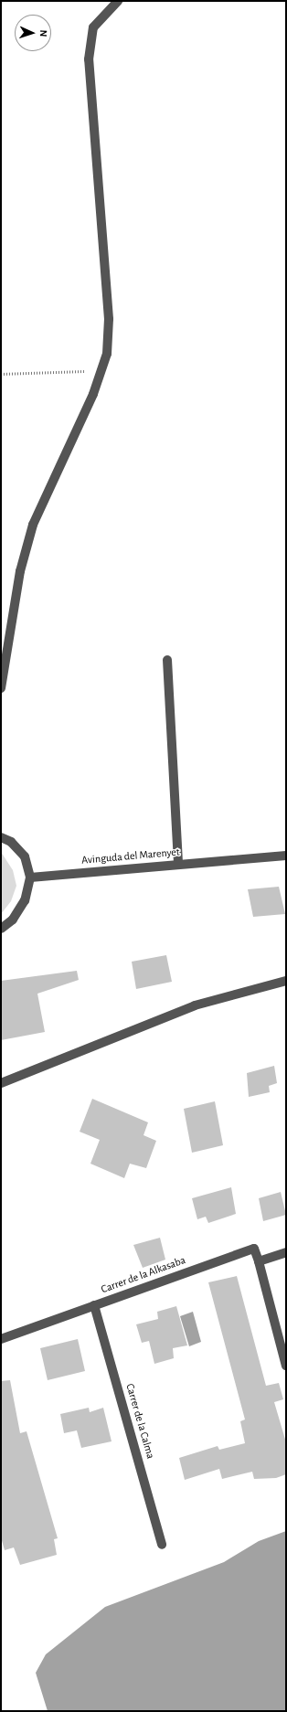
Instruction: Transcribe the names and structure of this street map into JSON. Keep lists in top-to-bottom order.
{
  "streets": {
    "street": ["Avinguda del Marenyet", "Carrer de la Alkasaba", "Carrer de la Calma"]
  },
  "crossings": [
    ["Carrer de la Alkasaba", "Carrer de la Calma"]
  ],
  "north": "right"
}
